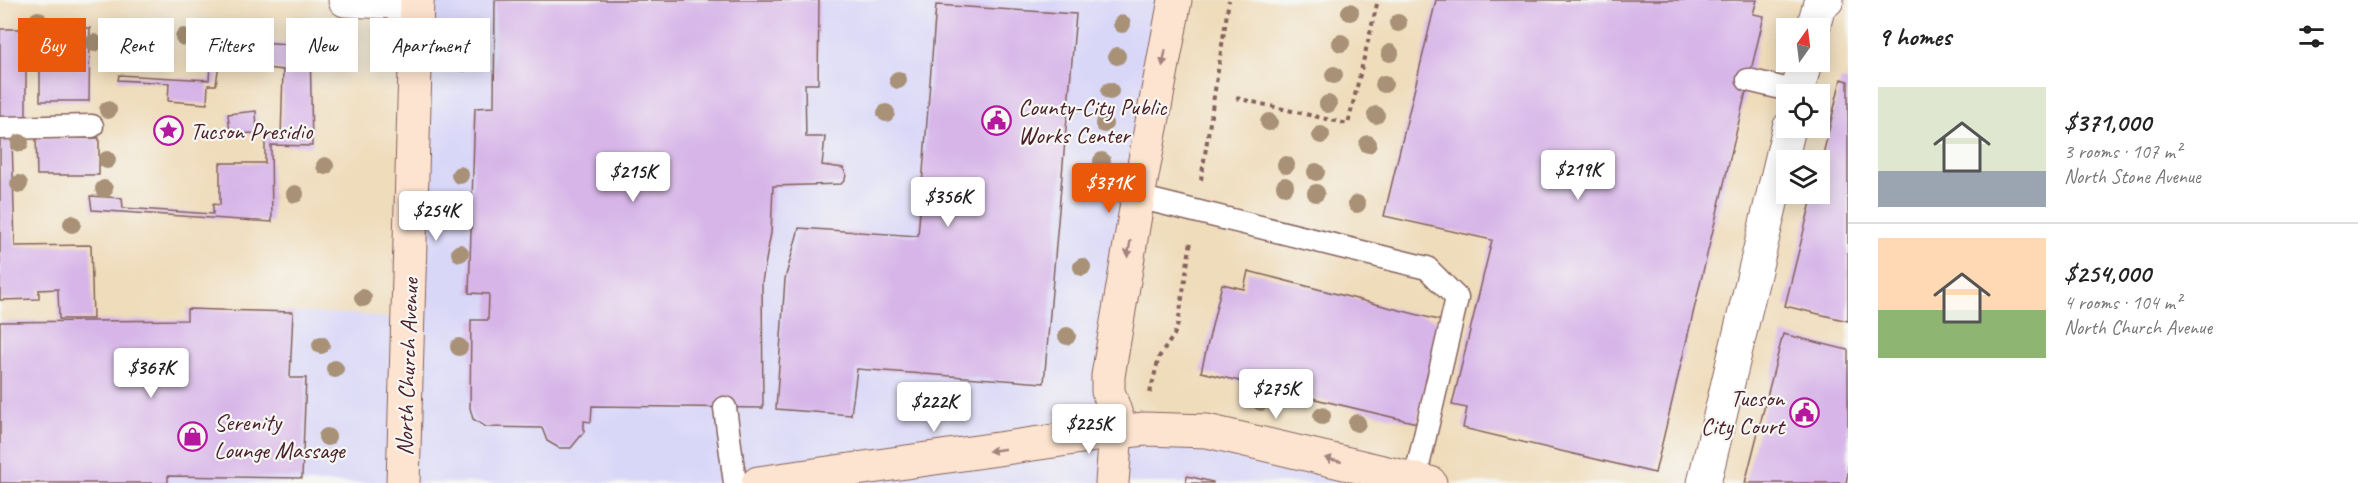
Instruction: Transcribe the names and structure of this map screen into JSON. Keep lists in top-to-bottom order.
{
  "streets": {
    "street": ["North Church Avenue"]
  },
  "places": {
    "public building": ["County-City Public Works Center", "Tucson City Court"],
    "place": ["Tucson Presidio"],
    "shop": ["Serenity Lounge Massage"]
  },
  "north": "top",
  "page": {
    "heading": "9 homes",
    "chip": [
      "Buy",
      "Rent",
      "Filters",
      "New",
      "Apartment"
    ],
    "list": [
      {
        "name": "$371,000",
        "note": "3 rooms · 107 m² · North Stone Avenue"
      },
      {
        "name": "$254,000",
        "note": "4 rooms · 104 m² · North Church Avenue"
      }
    ],
    "price": [
      "$219K",
      "$215K",
      "$371K",
      "$356K",
      "$254K",
      "$367K",
      "$275K",
      "$222K",
      "$225K"
    ]
  }
}
